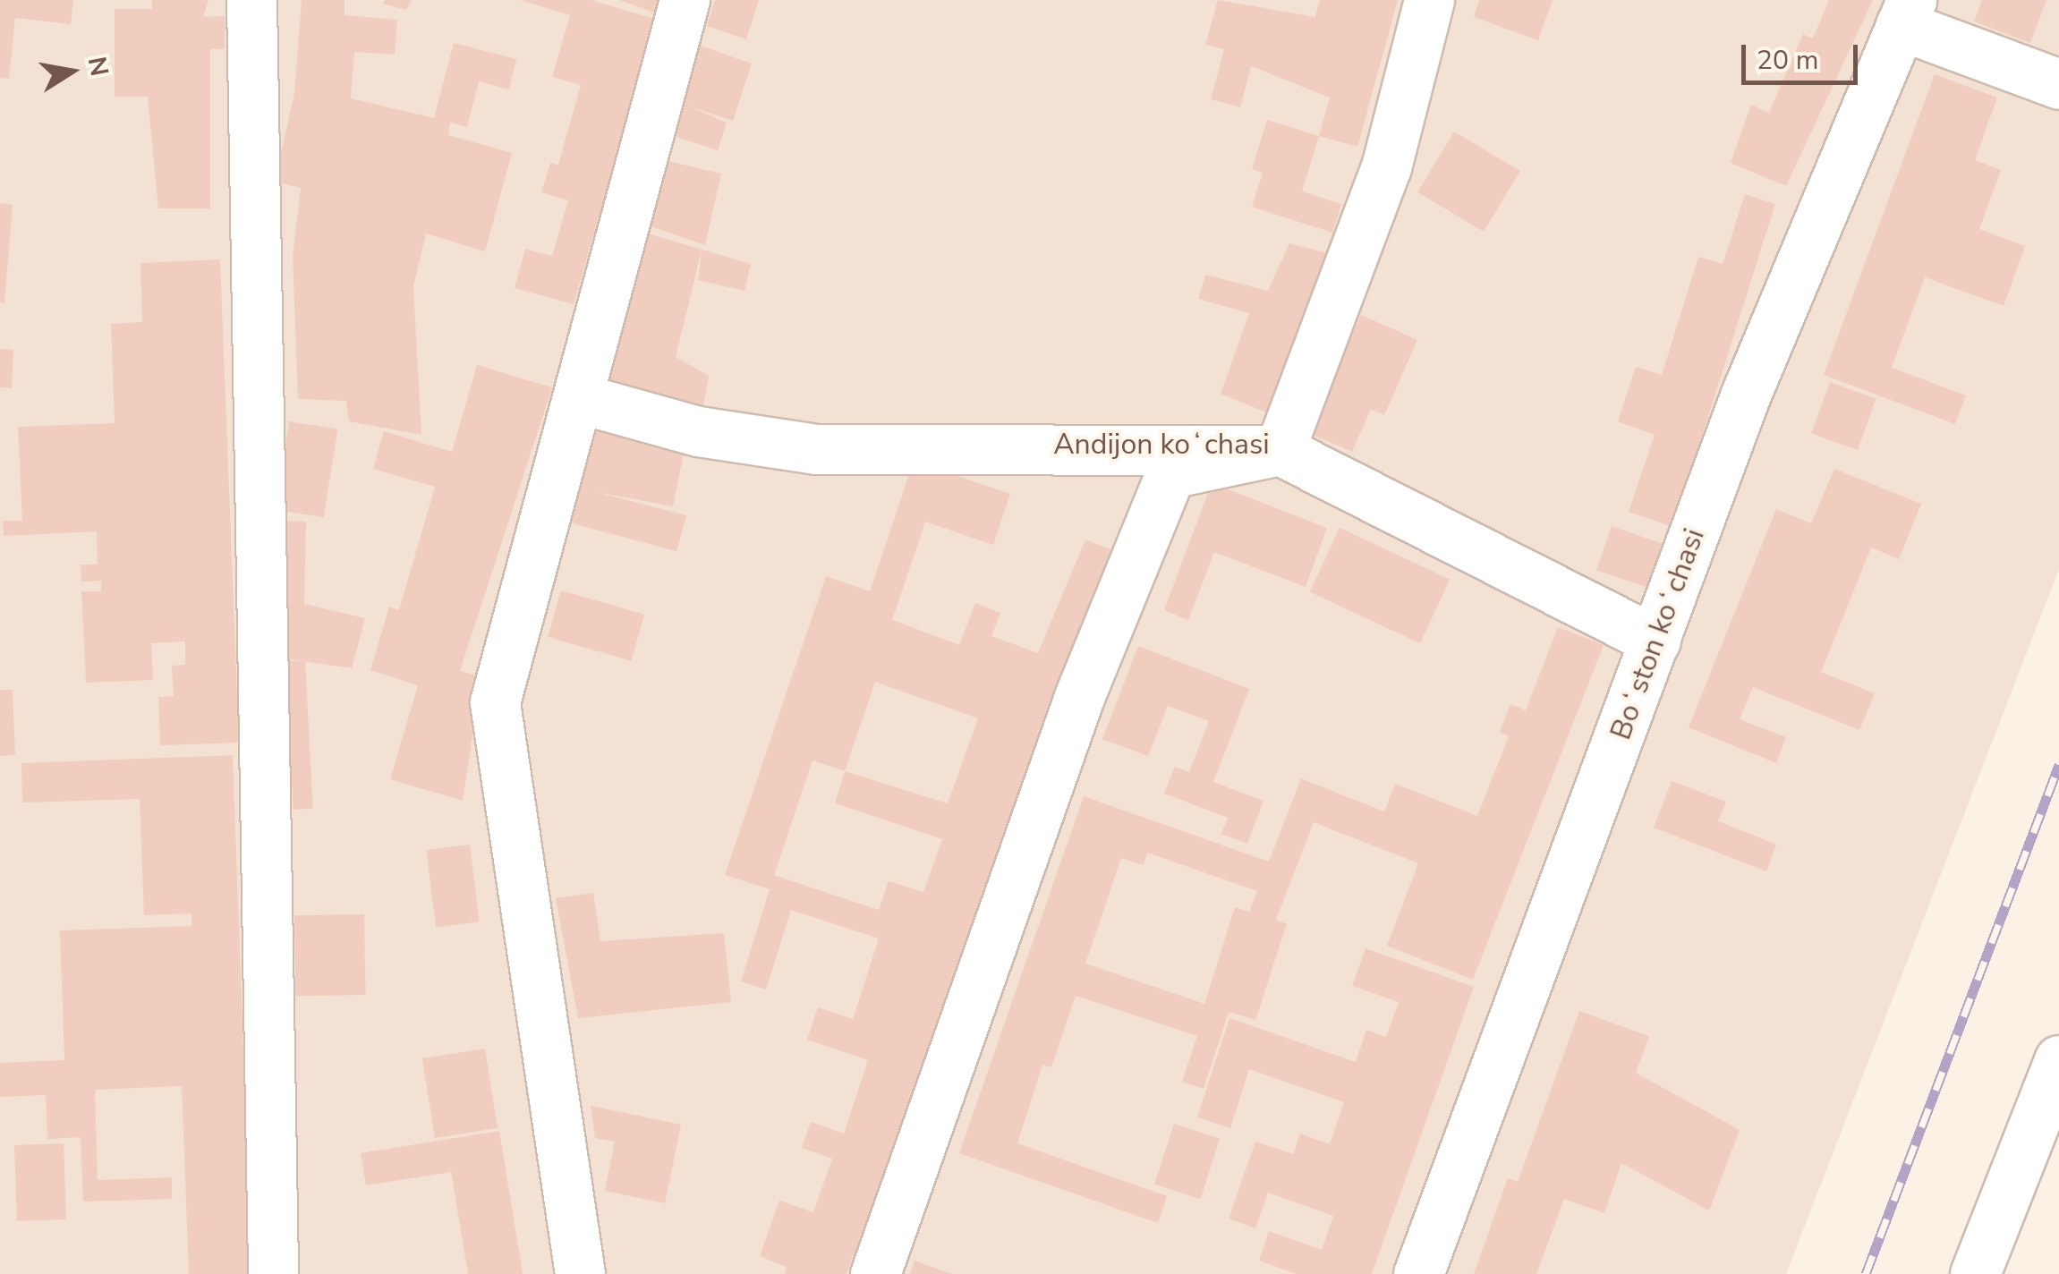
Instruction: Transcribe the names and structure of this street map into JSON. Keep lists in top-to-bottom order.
{
  "streets": {
    "street": ["Andijon koʻchasi", "Boʻston koʻchasi"]
  },
  "scale_bar": "20 m",
  "north": "right"
}
